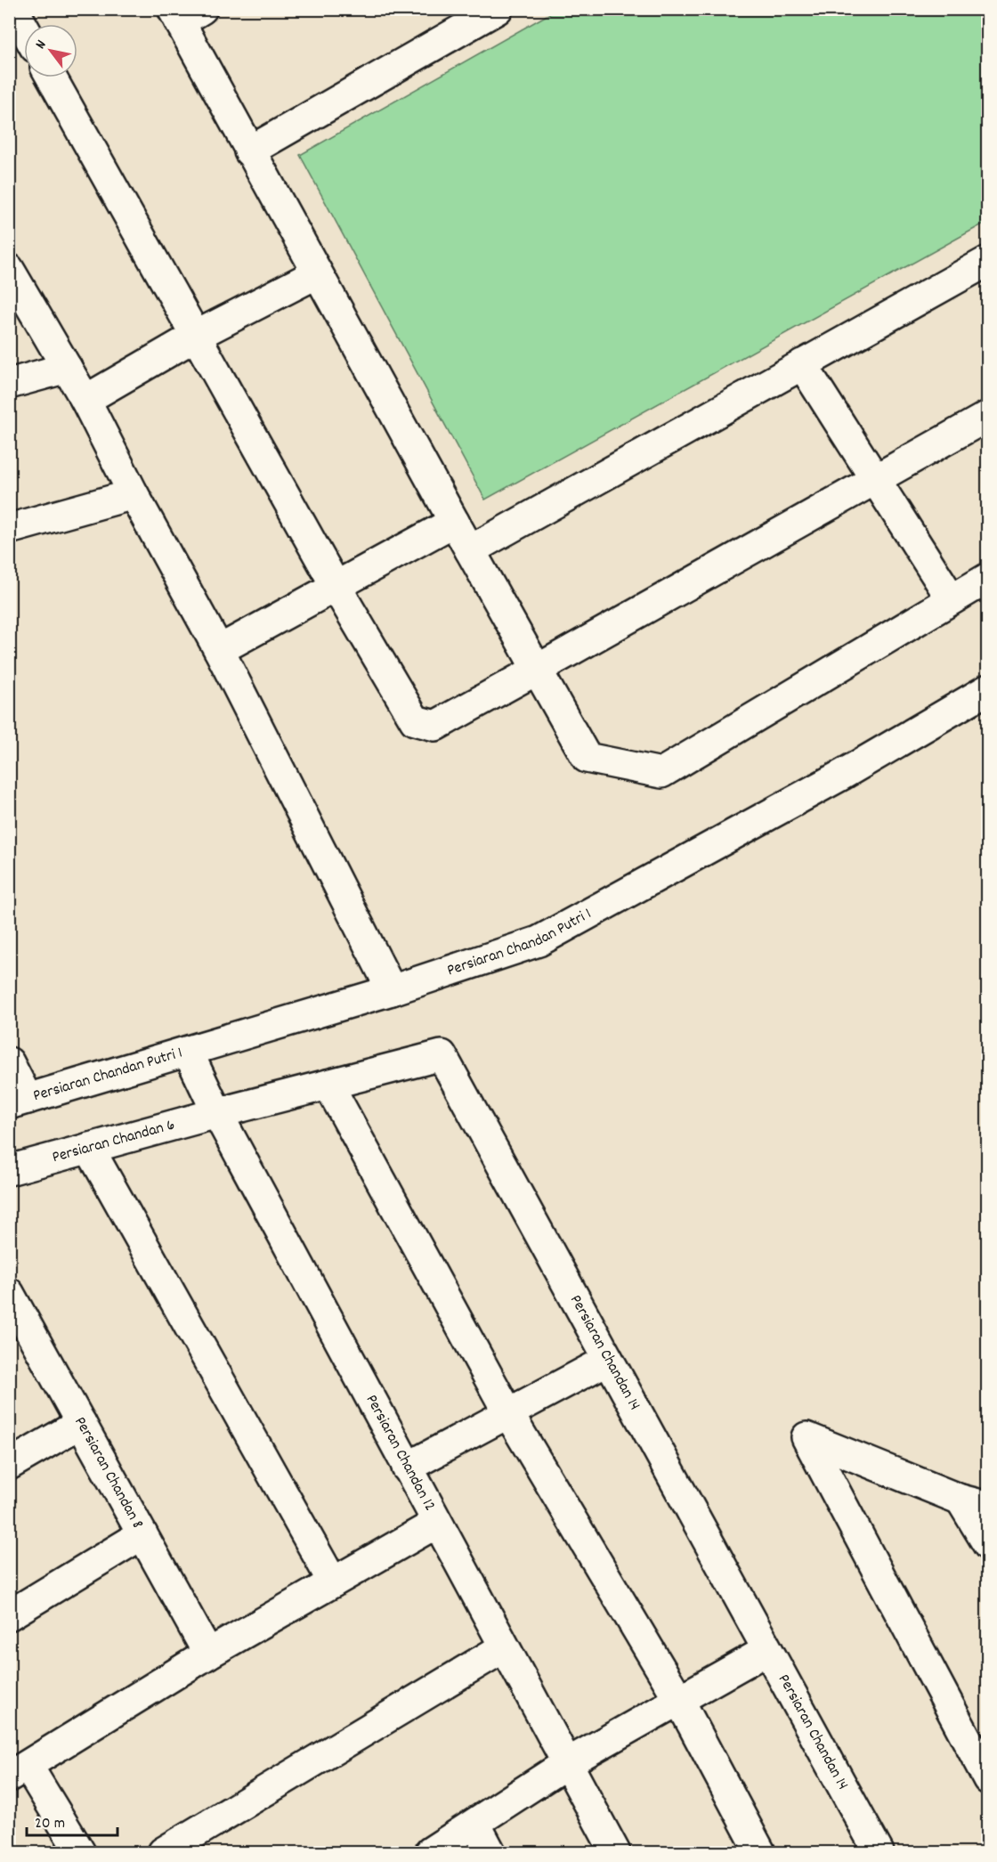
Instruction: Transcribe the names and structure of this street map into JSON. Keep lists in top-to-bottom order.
{
  "streets": {
    "street": [
      "Persiaran Chandan Putri 1",
      "Persiaran Chandan 6",
      "Persiaran Chandan 14",
      "Persiaran Chandan 12",
      "Persiaran Chandan 8"
    ]
  },
  "crossings": [
    ["Persiaran Chandan Putri 1", "Persiaran Chandan 12"],
    ["Persiaran Chandan 6", "Persiaran Chandan 14"],
    ["Persiaran Chandan 6", "Persiaran Chandan 12"],
    ["Persiaran Chandan 14", "Persiaran Chandan 12"]
  ],
  "scale_bar": "20 m",
  "north": "top left"
}
